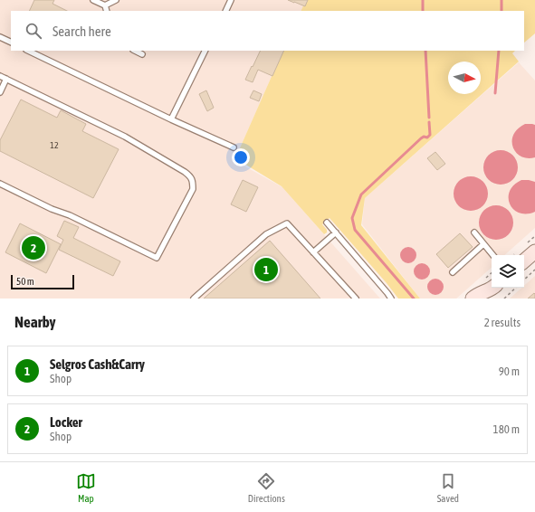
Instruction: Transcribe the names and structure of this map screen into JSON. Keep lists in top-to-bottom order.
{
  "house_numbers": ["12"],
  "scale_bar": "50 m",
  "north": "right",
  "page": {
    "search": "Search here",
    "pins": ["2", "1"],
    "scale": "50 m",
    "heading": ["Nearby", "2 results"],
    "list": [
      {
        "mark": "1",
        "name": "Selgros Cash&Carry",
        "note": "Shop",
        "value": "90 m"
      },
      {
        "mark": "2",
        "name": "Locker",
        "note": "Shop",
        "value": "180 m"
      }
    ],
    "nav": ["Map", "Directions", "Saved"]
  }
}
